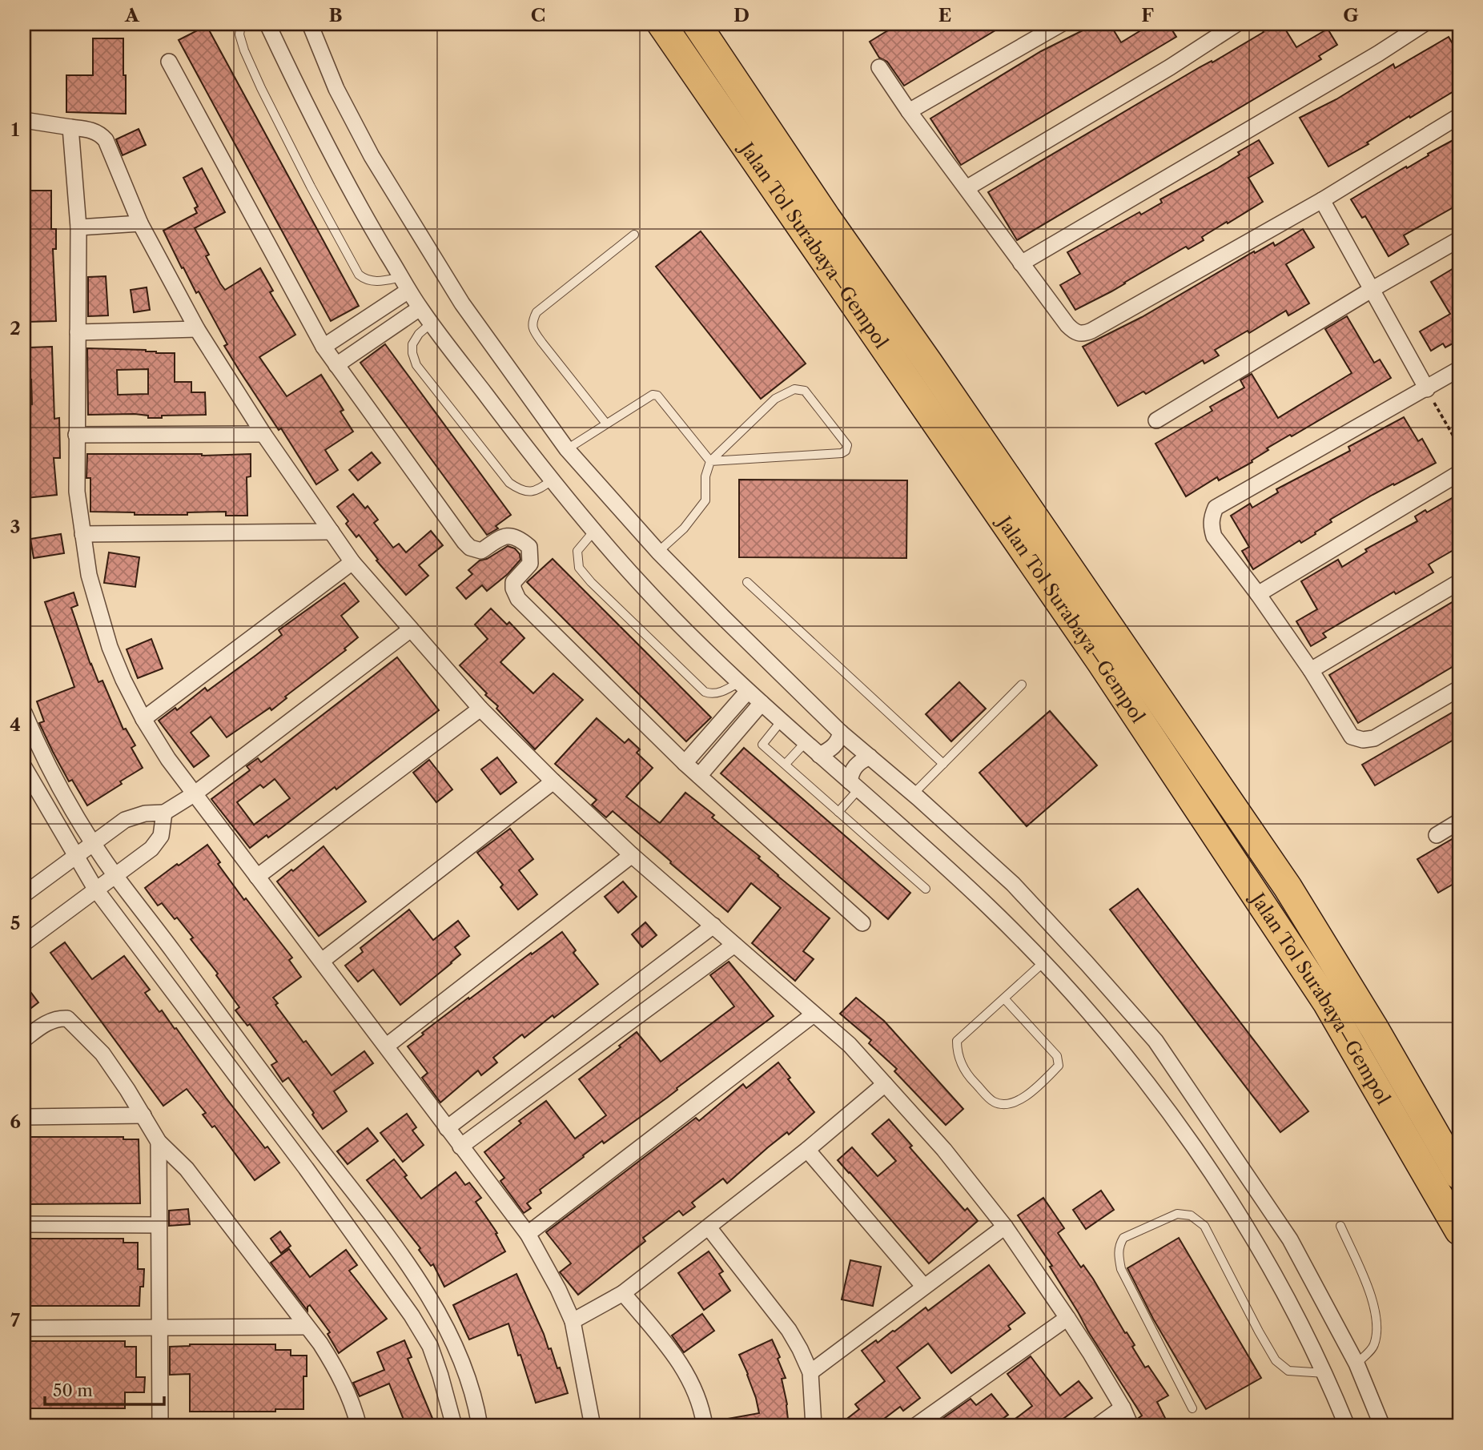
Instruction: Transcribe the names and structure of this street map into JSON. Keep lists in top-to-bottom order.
{
  "streets": {
    "highway": ["Jalan Tol Surabaya–Gempol"]
  },
  "scale_bar": "50 m",
  "grid": {
    "columns": [
      "A",
      "B",
      "C",
      "D",
      "E",
      "F",
      "G"
    ],
    "rows": [
      "1",
      "2",
      "3",
      "4",
      "5",
      "6",
      "7"
    ]
  }
}
